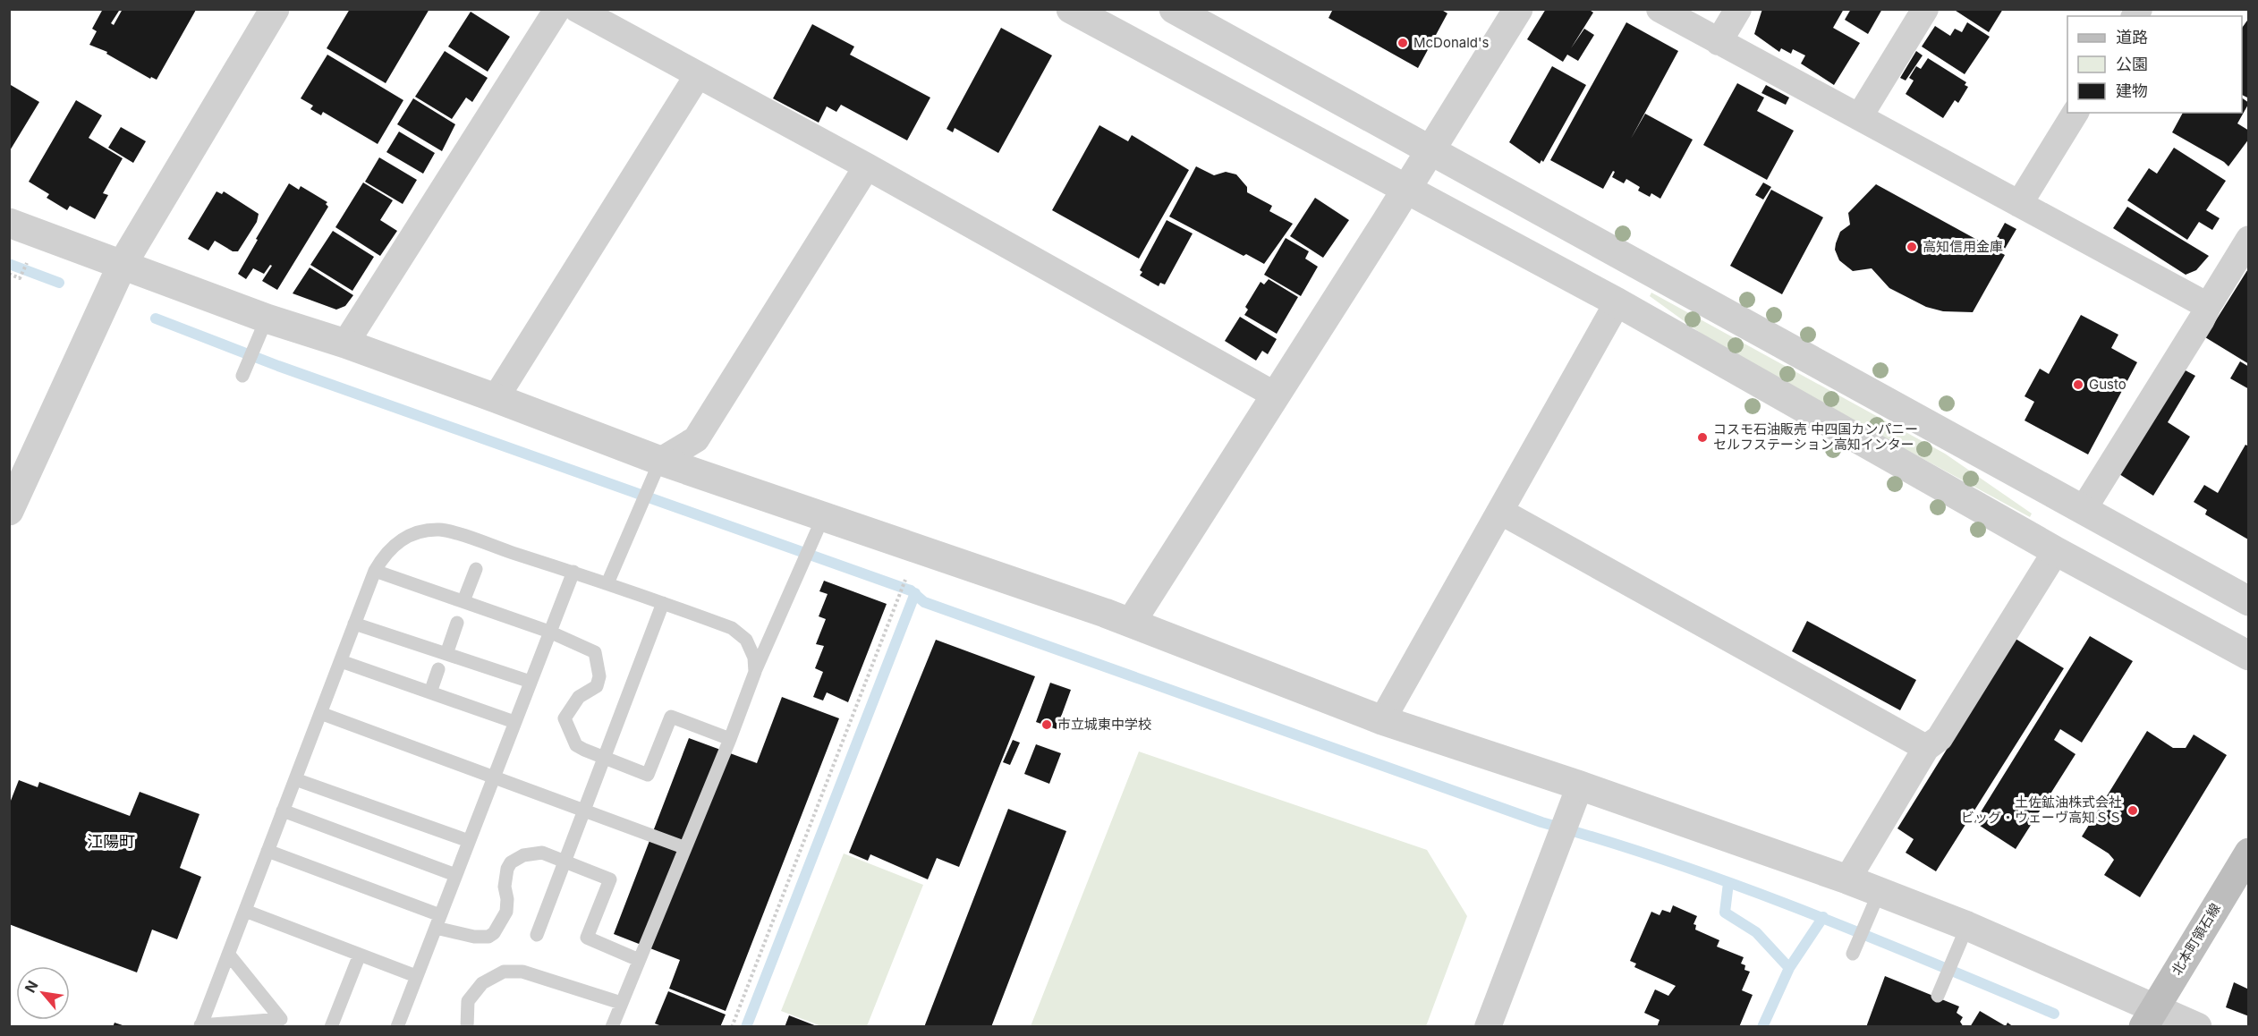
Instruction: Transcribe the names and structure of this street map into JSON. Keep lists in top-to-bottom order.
{
  "streets": {
    "main road": ["北本町領石線"]
  },
  "districts": ["江陽町"],
  "places": [
    "McDonald's",
    "高知信用金庫",
    "Gusto",
    "コスモ石油販売 中四国カンパニー セルフステーション高知インター",
    "市立城東中学校",
    "土佐鉱油株式会社 ビッグ・ウェーヴ高知ＳＳ"
  ],
  "legend": ["道路", "公園", "建物"],
  "north": "top left"
}
